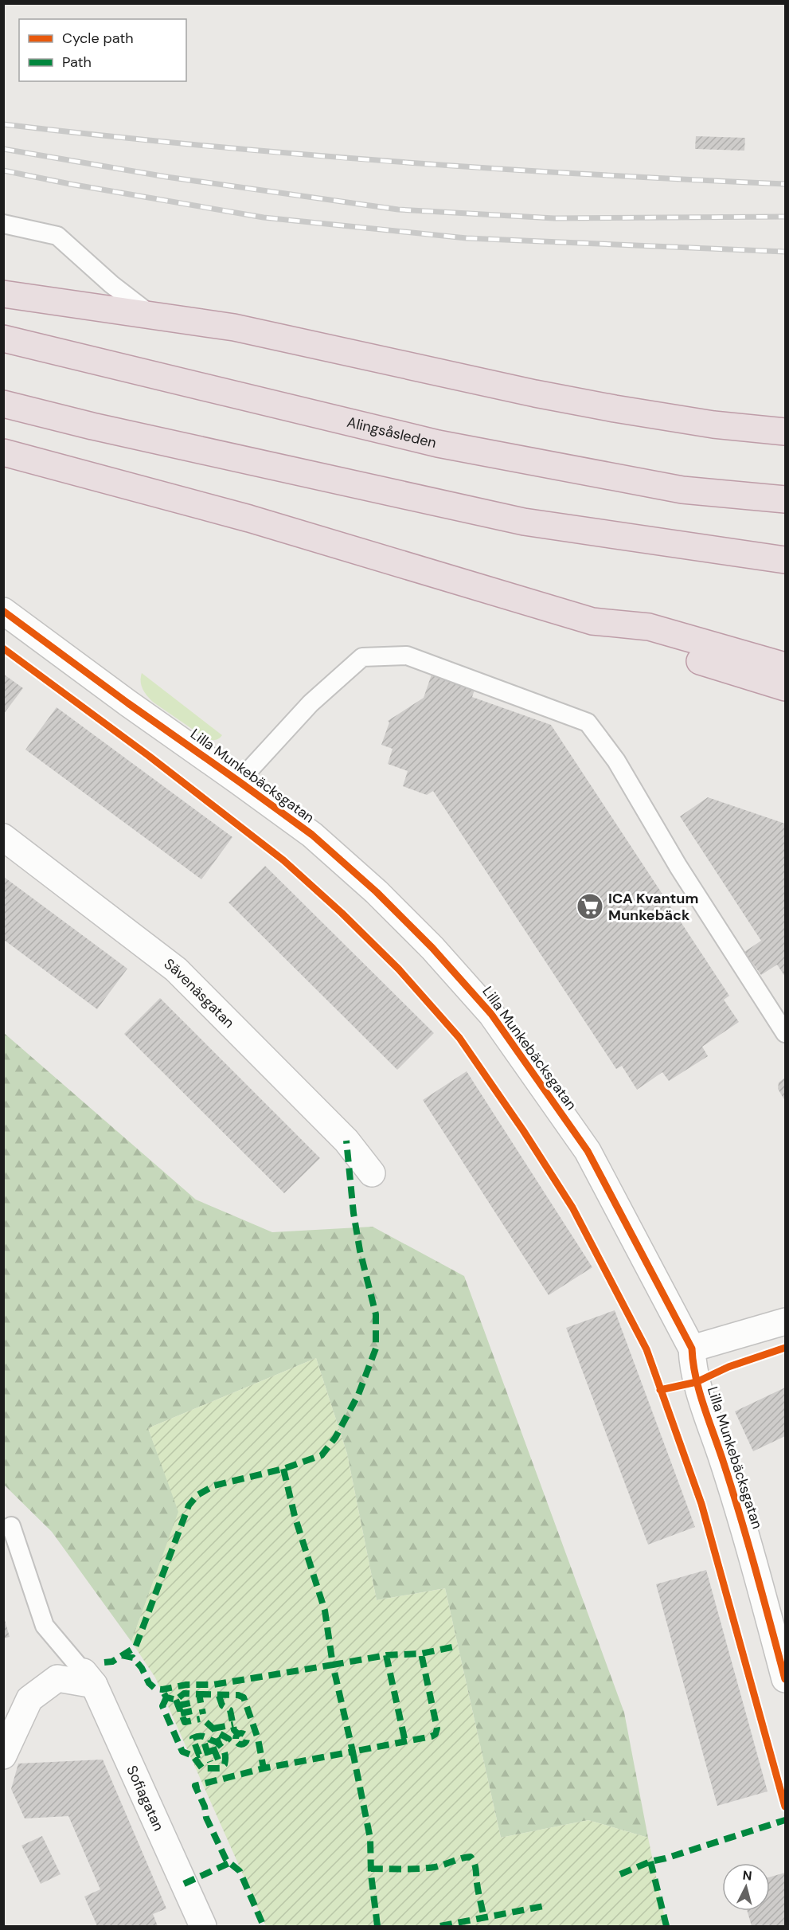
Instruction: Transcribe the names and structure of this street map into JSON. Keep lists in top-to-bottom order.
{
  "streets": {
    "highway": ["Alingsåsleden"],
    "street": ["Lilla Munkebäcksgatan", "Sävenäsgatan", "Sofiagatan"]
  },
  "places": {
    "supermarket": ["ICA Kvantum Munkebäck"]
  },
  "legend": ["Cycle path", "Path"],
  "north": "top"
}
